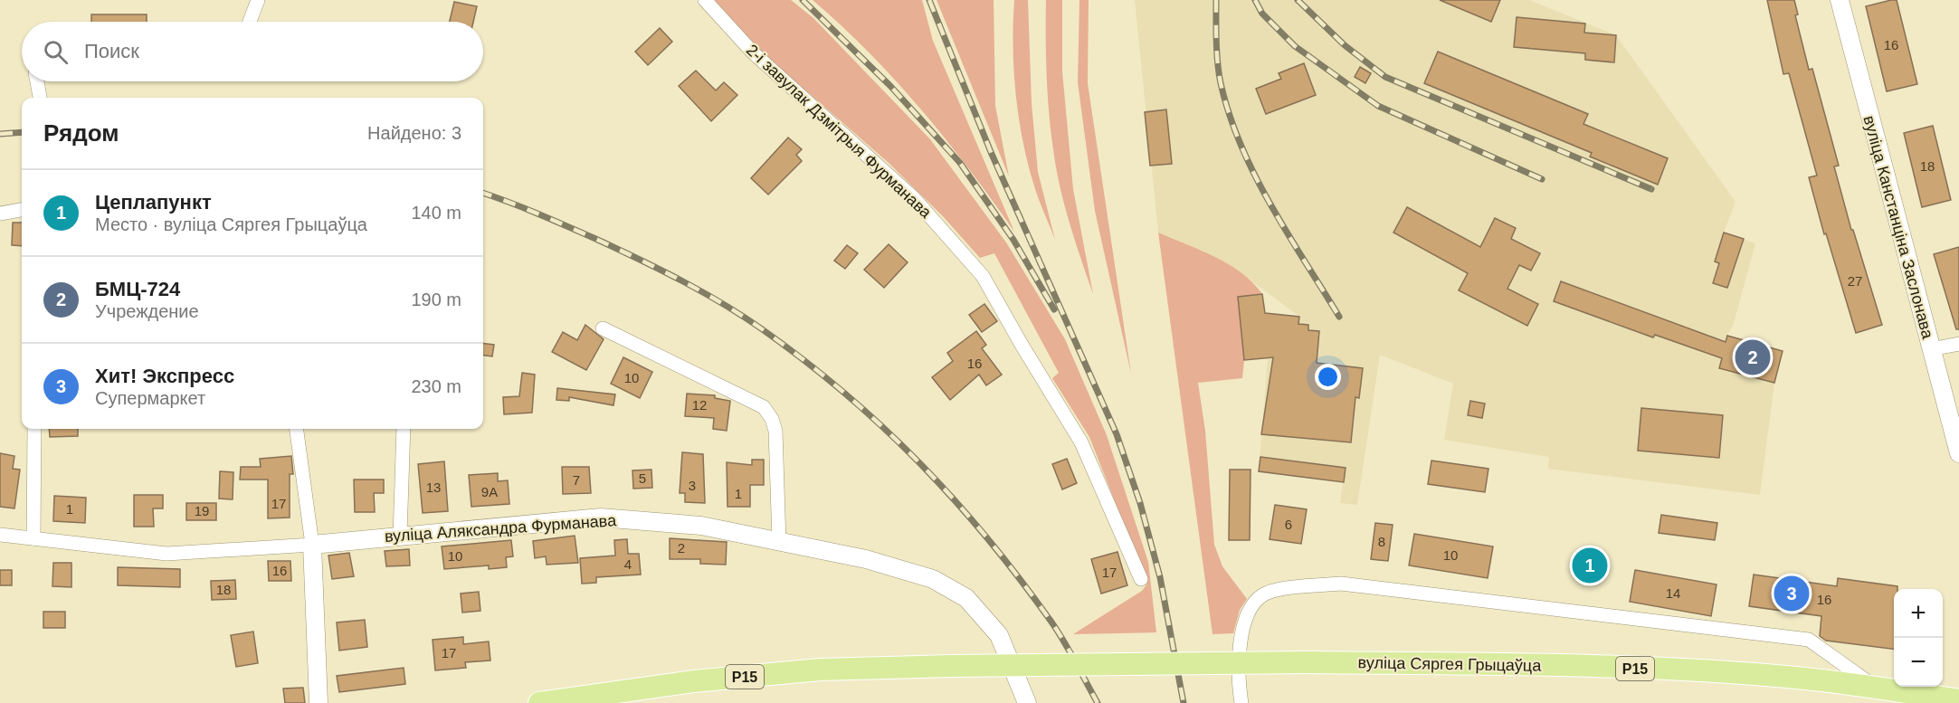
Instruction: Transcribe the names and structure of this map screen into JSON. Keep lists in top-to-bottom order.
{
  "streets": {
    "main road": ["вуліца Сяргея Грыцаўца", "Р15"],
    "street": ["2-і завулак Дзмітрыя Фурманава", "вуліца Канстанціна Заслонава", "вуліца Аляксандра Фурманава"]
  },
  "house_numbers": [
    "16",
    "18",
    "27",
    "16",
    "10",
    "12",
    "5",
    "7",
    "3",
    "13",
    "9А",
    "1",
    "17",
    "1",
    "19",
    "6",
    "8",
    "2",
    "10",
    "10",
    "4",
    "16",
    "17",
    "18",
    "14",
    "16",
    "17"
  ],
  "page": {
    "search": "Поиск",
    "heading": ["Рядом", "Найдено: 3"],
    "list": [
      {
        "mark": "1",
        "name": "Цеплапункт",
        "note": "Место · вуліца Сяргея Грыцаўца",
        "value": "140 m"
      },
      {
        "mark": "2",
        "name": "БМЦ-724",
        "note": "Учреждение",
        "value": "190 m"
      },
      {
        "mark": "3",
        "name": "Хит! Экспресс",
        "note": "Супермаркет",
        "value": "230 m"
      }
    ],
    "pins": ["2", "1", "3"],
    "map_buttons": ["+", "−"]
  }
}
